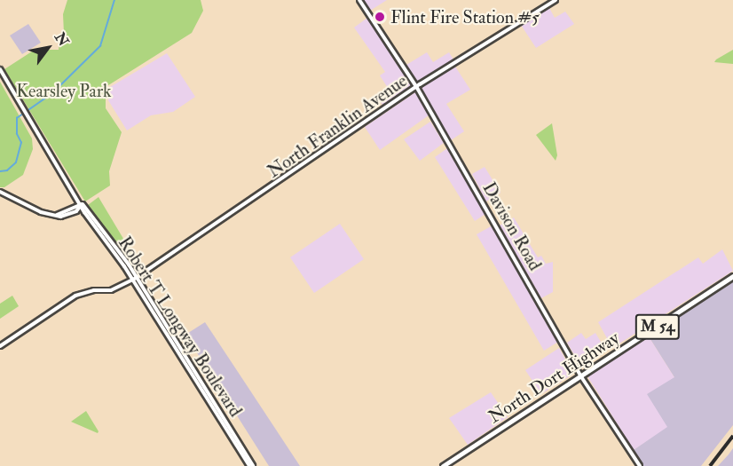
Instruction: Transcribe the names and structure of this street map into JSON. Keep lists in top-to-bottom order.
{
  "streets": {
    "main road": ["M 54", "North Dort Highway"],
    "street": ["North Franklin Avenue", "Davison Road", "Robert T Longway Boulevard"]
  },
  "crossings": [
    ["North Franklin Avenue", "Davison Road"],
    ["North Franklin Avenue", "Robert T Longway Boulevard"],
    ["Davison Road", "North Dort Highway"]
  ],
  "parks": ["Kearsley Park"],
  "places": ["Flint Fire Station #5"],
  "north": "top right"
}
